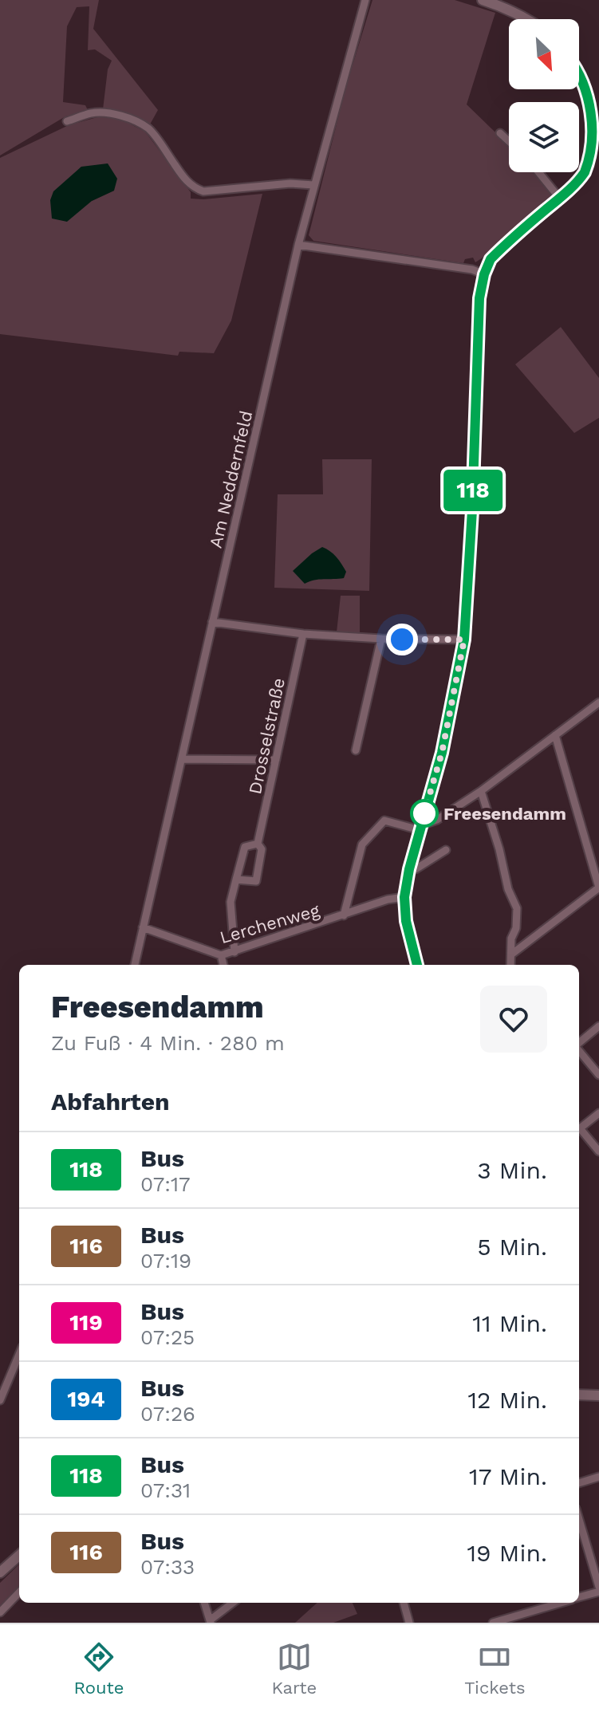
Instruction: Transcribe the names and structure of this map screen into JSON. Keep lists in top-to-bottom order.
{
  "streets": {
    "street": ["Am Neddernfeld", "Drosselstraße", "Lerchenweg"]
  },
  "crossings": [
    ["Am Neddernfeld", "Lerchenweg"],
    ["Drosselstraße", "Lerchenweg"]
  ],
  "places": ["Freesendamm"],
  "lines": ["bus line 118"],
  "north": "bottom right",
  "page": {
    "on_map": "118",
    "heading": [
      ["Freesendamm", "Zu Fuß · 4 Min. · 280 m"],
      "Abfahrten"
    ],
    "list": [
      {
        "mark": "118",
        "name": "Bus",
        "note": "07:17",
        "value": "3 Min."
      },
      {
        "mark": "116",
        "name": "Bus",
        "note": "07:19",
        "value": "5 Min."
      },
      {
        "mark": "119",
        "name": "Bus",
        "note": "07:25",
        "value": "11 Min."
      },
      {
        "mark": "194",
        "name": "Bus",
        "note": "07:26",
        "value": "12 Min."
      },
      {
        "mark": "118",
        "name": "Bus",
        "note": "07:31",
        "value": "17 Min."
      },
      {
        "mark": "116",
        "name": "Bus",
        "note": "07:33",
        "value": "19 Min."
      }
    ],
    "tabs": ["Route", "Karte", "Tickets"]
  }
}
